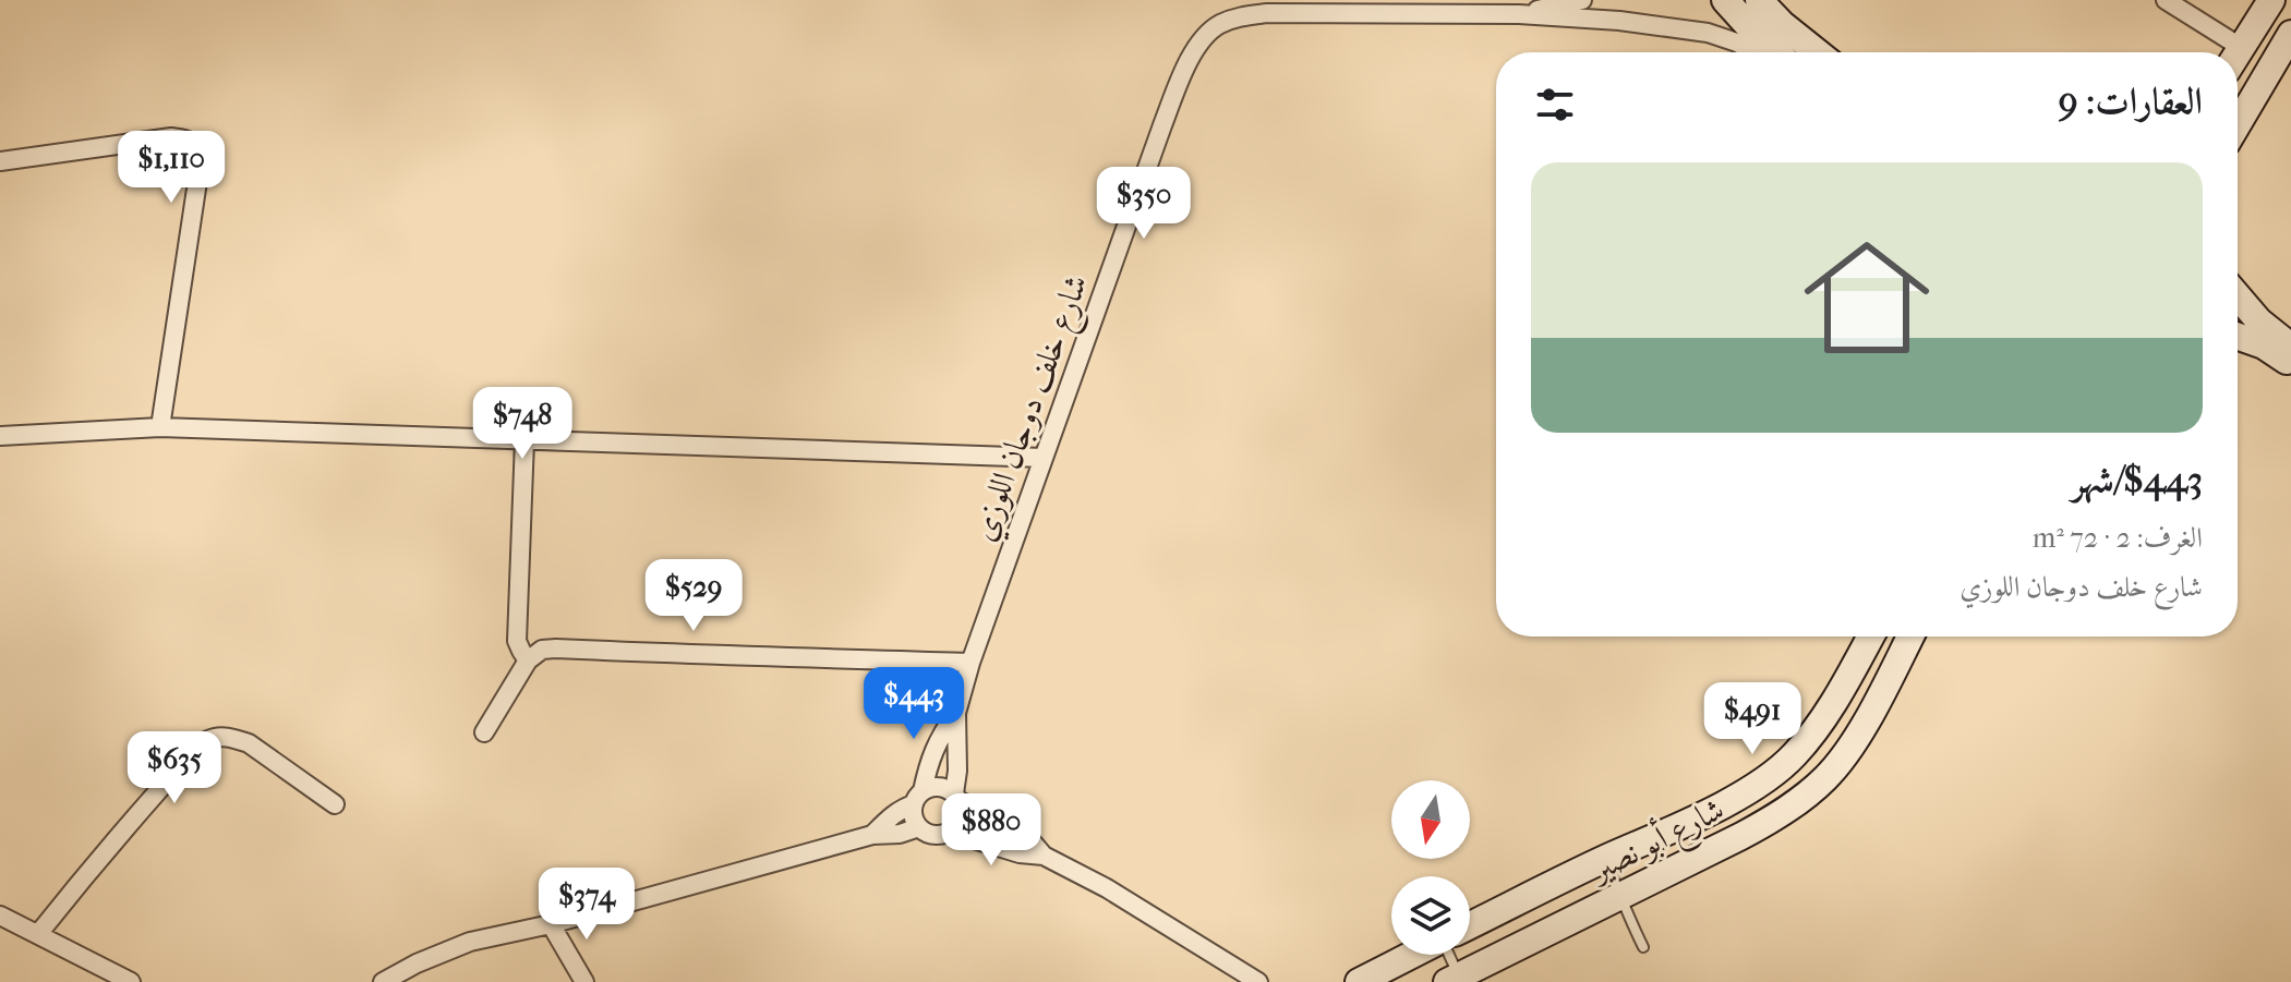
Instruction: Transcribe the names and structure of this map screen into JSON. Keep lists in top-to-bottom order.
{
  "streets": {
    "main road": ["شارع أبو نصير"],
    "street": ["شارع خلف دوجان اللوزي"]
  },
  "north": "bottom",
  "page": {
    "heading": "العقارات: 9",
    "price": [
      "$1,110",
      "$350",
      "$748",
      "$529",
      "$443",
      "$491",
      "$635",
      "$880",
      "$374"
    ],
    "list": [
      {
        "name": "$443/شهر",
        "note": "الغرف: 2 · 72 m² · شارع خلف دوجان اللوزي"
      }
    ]
  }
}
